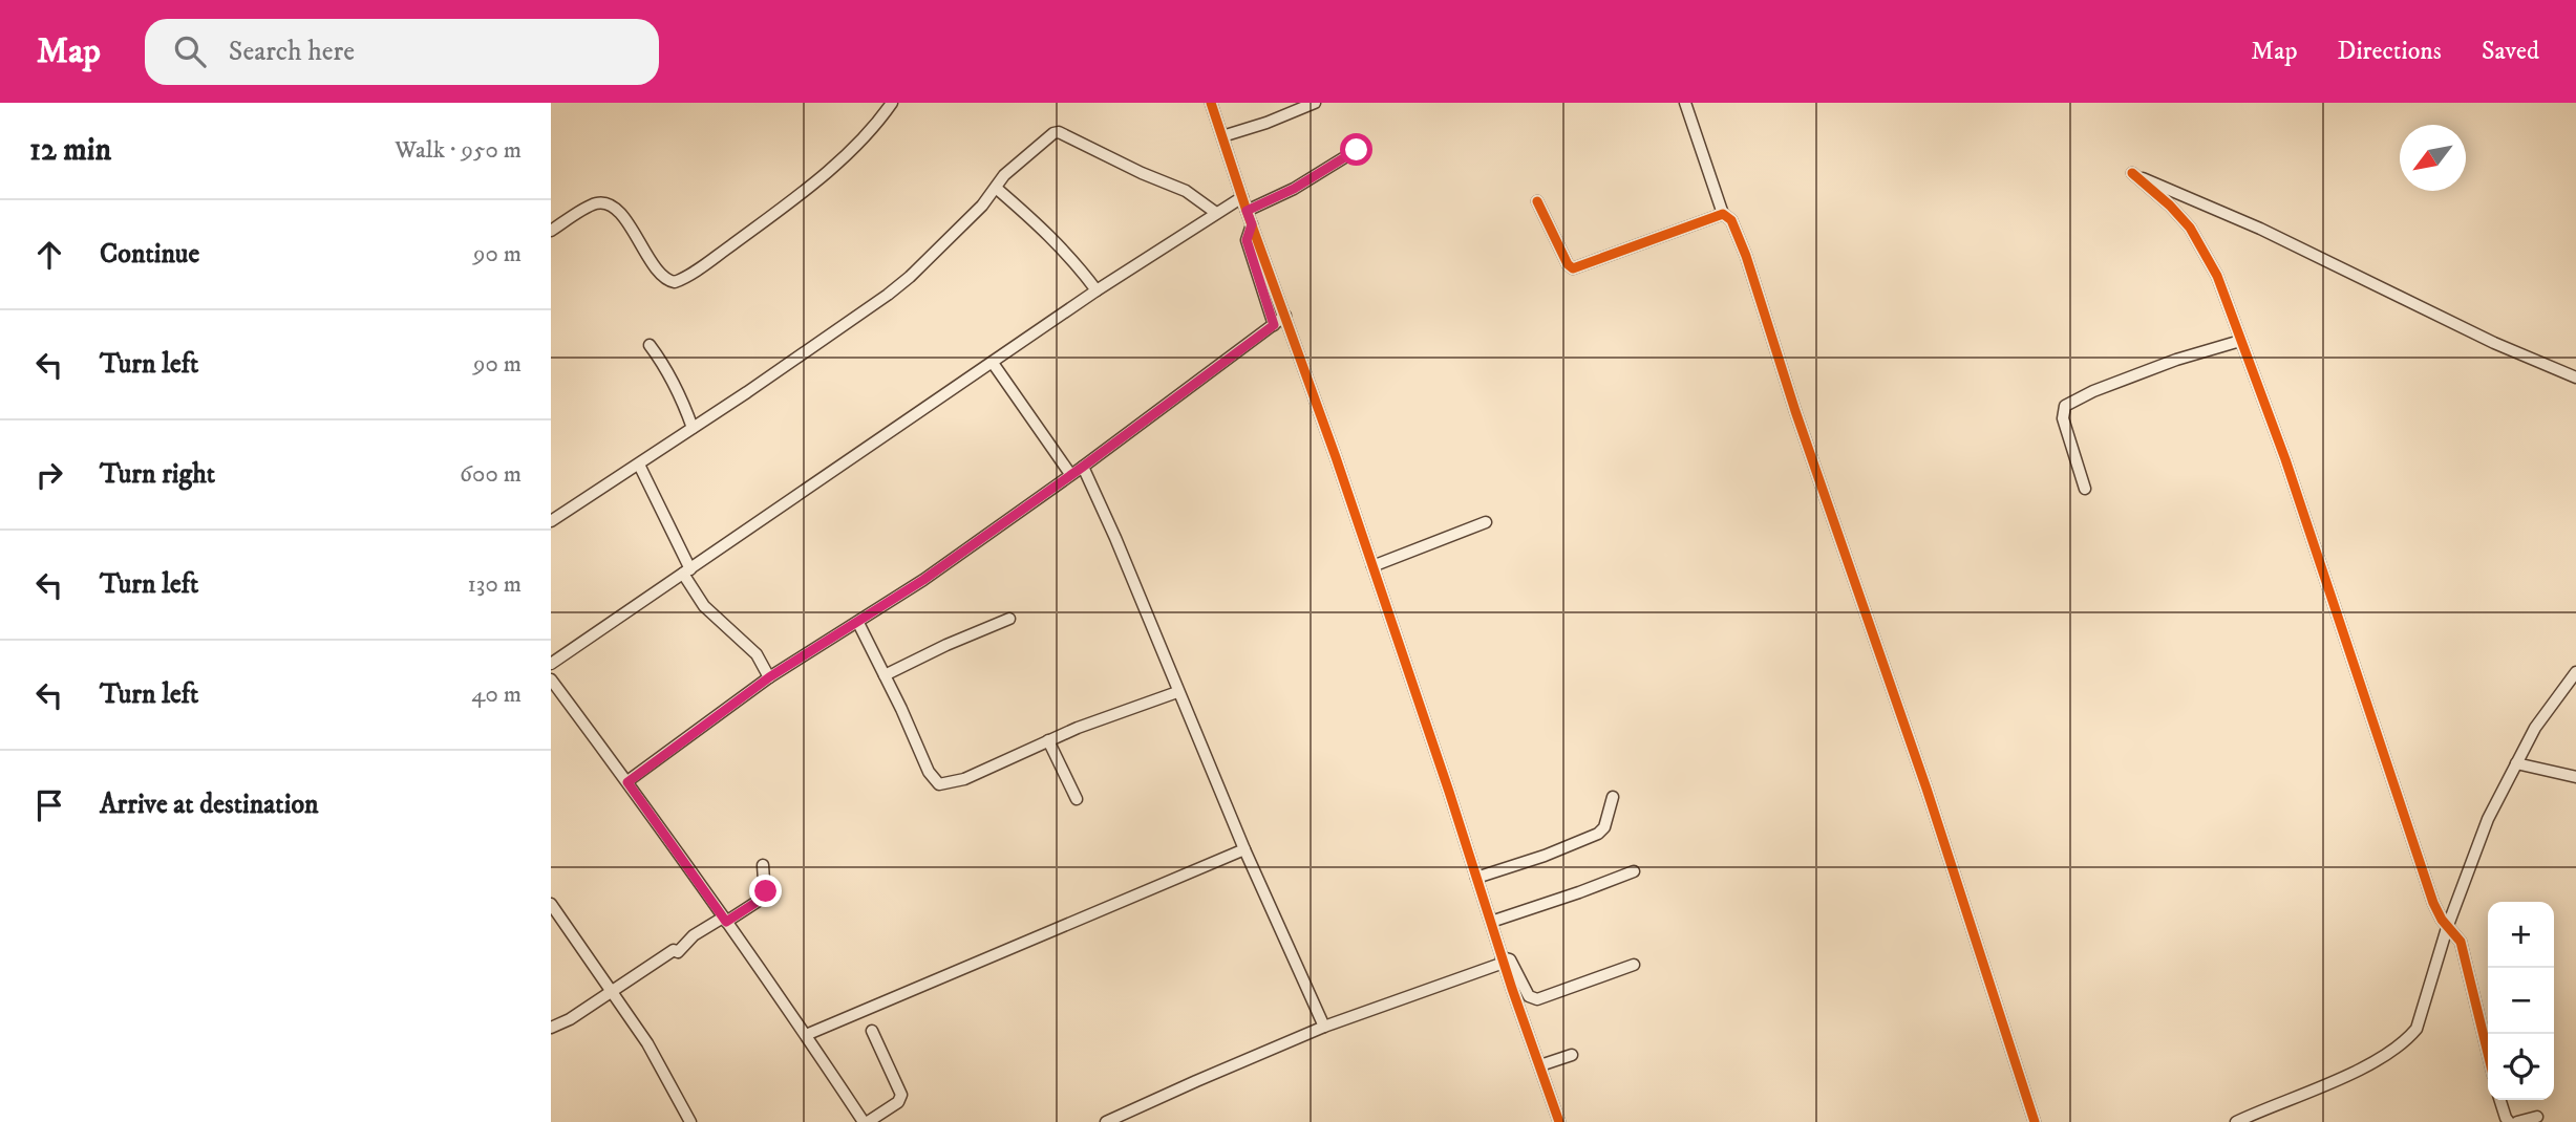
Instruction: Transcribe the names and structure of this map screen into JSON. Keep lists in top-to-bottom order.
{
  "north": "bottom left",
  "page": {
    "header": "Map",
    "search": "Search here",
    "nav": ["Map", "Directions", "Saved"],
    "heading": ["12 min", "Walk · 950 m"],
    "list": [
      ["Continue", "90 m"],
      ["Turn left", "90 m"],
      ["Turn right", "600 m"],
      ["Turn left", "130 m"],
      ["Turn left", "40 m"],
      "Arrive at destination"
    ],
    "map_buttons": ["+", "−"]
  }
}
